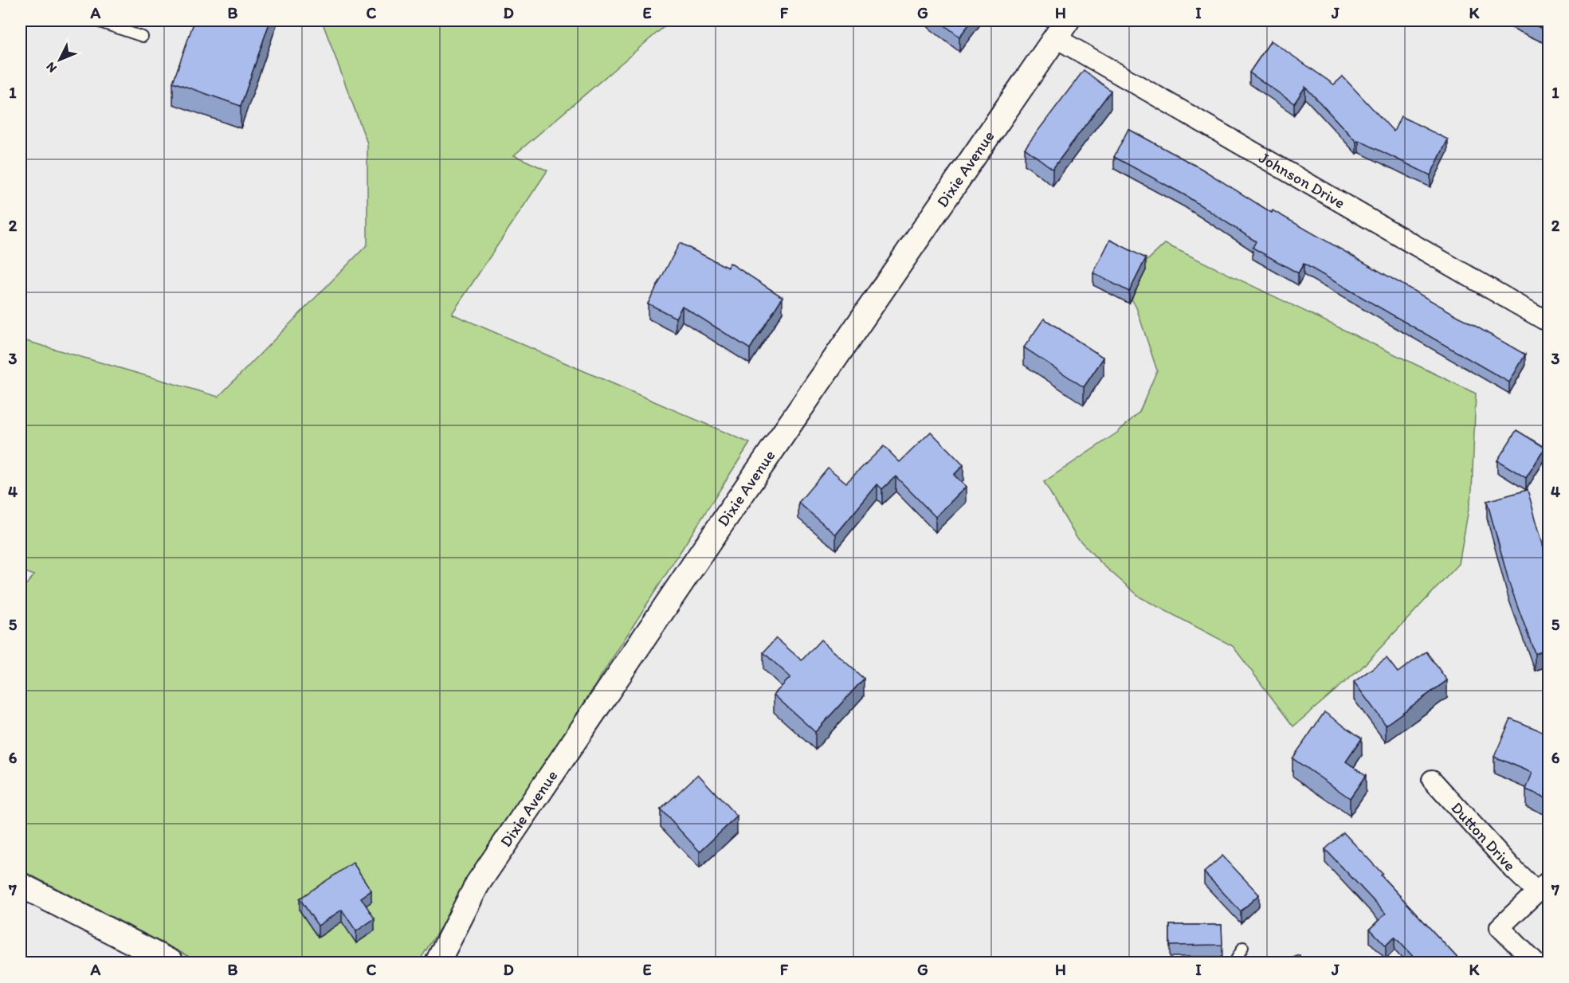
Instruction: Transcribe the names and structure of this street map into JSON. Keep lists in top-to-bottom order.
{
  "streets": {
    "street": ["Dixie Avenue", "Johnson Drive", "Dutton Drive"]
  },
  "crossings": [
    ["Dixie Avenue", "Johnson Drive"]
  ],
  "north": "bottom left",
  "grid": {
    "columns": [
      "A",
      "B",
      "C",
      "D",
      "E",
      "F",
      "G",
      "H",
      "I",
      "J",
      "K"
    ],
    "rows": [
      "1",
      "2",
      "3",
      "4",
      "5",
      "6",
      "7"
    ]
  }
}
